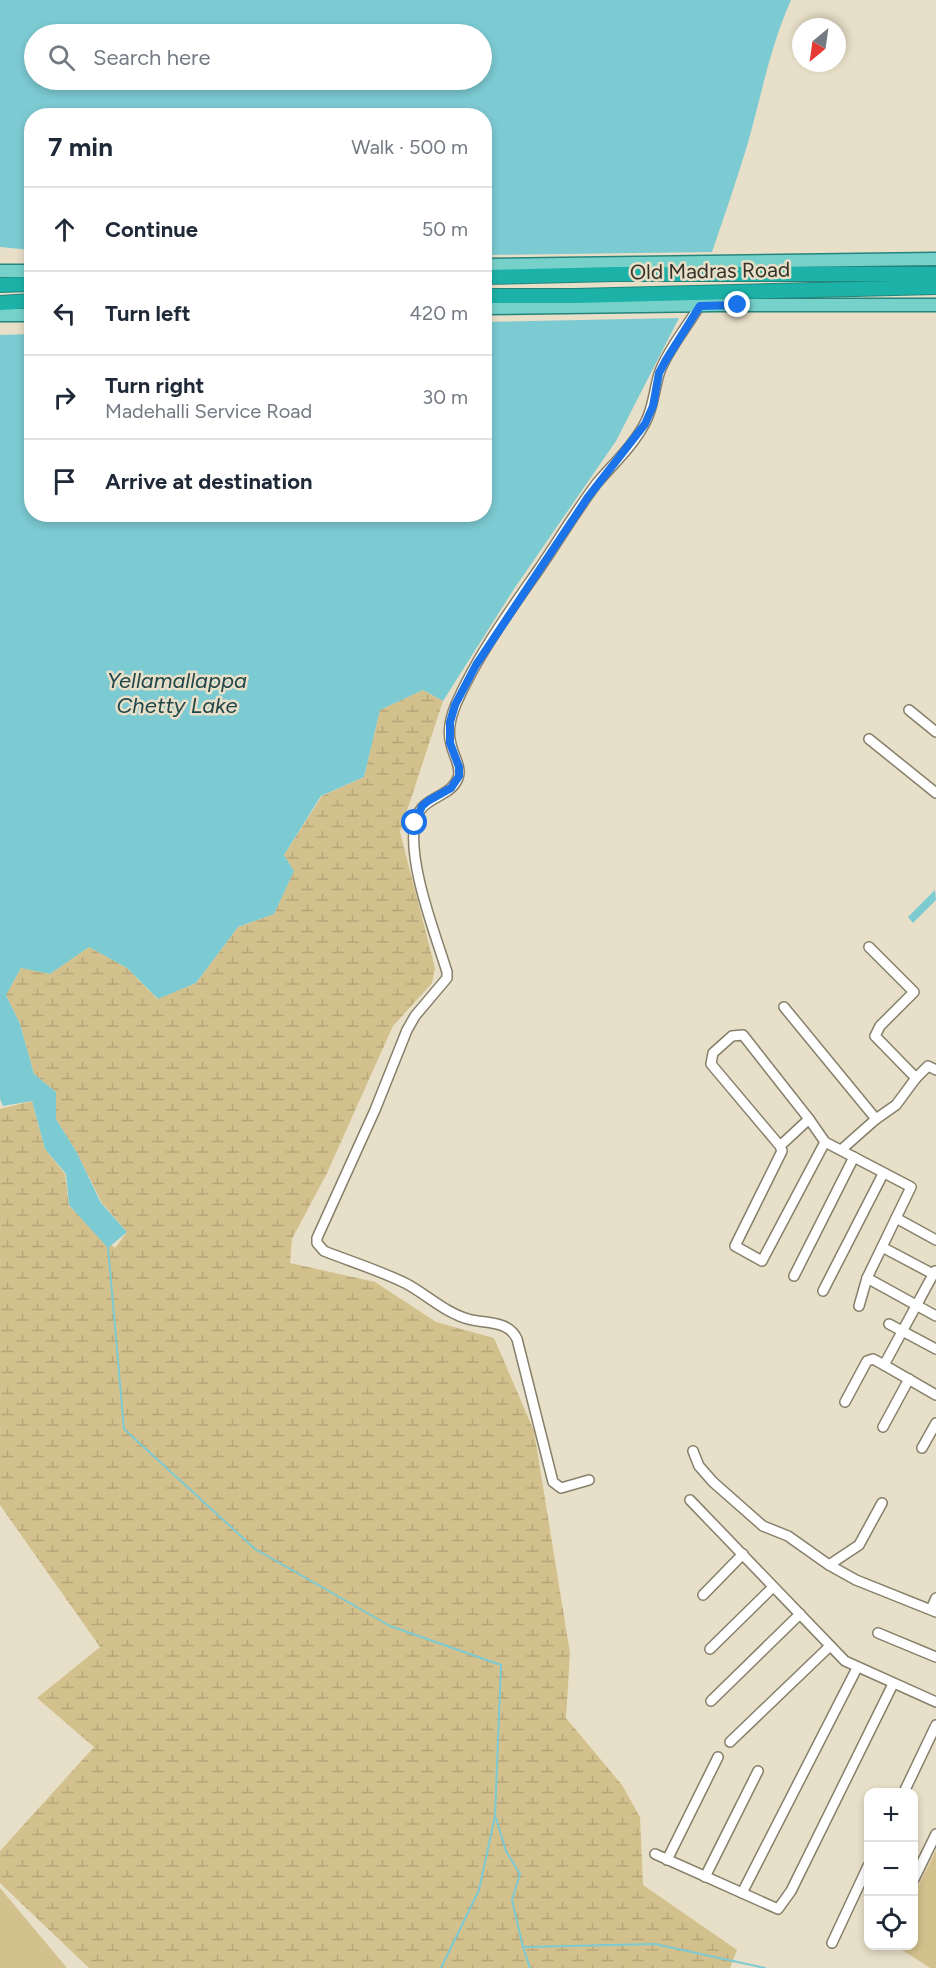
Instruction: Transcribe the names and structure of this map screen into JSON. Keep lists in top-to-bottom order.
{
  "streets": {
    "highway": ["Old Madras Road"]
  },
  "water": ["Yellamallappa Chetty Lake"],
  "north": "bottom left",
  "page": {
    "search": "Search here",
    "heading": ["7 min", "Walk · 500 m"],
    "list": [
      ["Continue", "50 m"],
      ["Turn left", "420 m"],
      ["Turn right", "Madehalli Service Road", "30 m"],
      "Arrive at destination"
    ],
    "map_buttons": ["+", "−"]
  }
}
